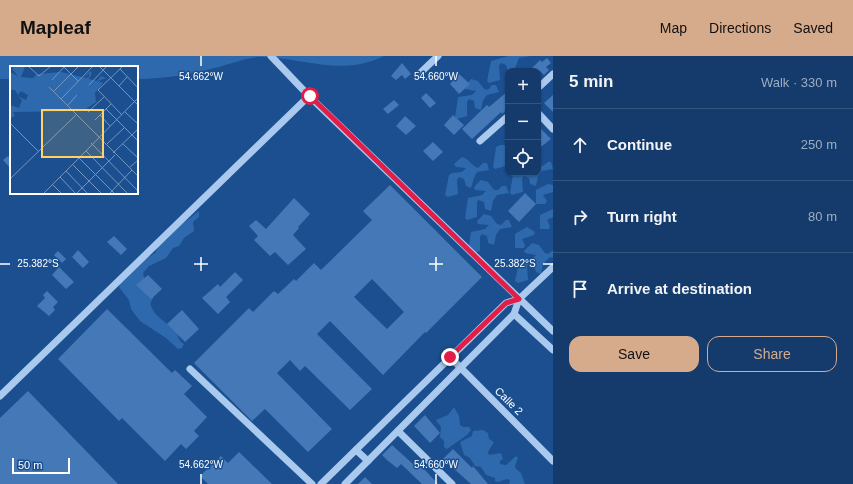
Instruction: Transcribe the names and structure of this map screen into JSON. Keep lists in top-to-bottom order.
{
  "streets": {
    "street": ["Calle 2"]
  },
  "scale_bar": "50 m",
  "page": {
    "header": "Mapleaf",
    "nav": ["Map", "Directions", "Saved"],
    "heading": ["5 min", "Walk · 330 m"],
    "map_buttons": ["+", "−"],
    "list": [
      ["Continue", "250 m"],
      ["Turn right", "80 m"],
      "Arrive at destination"
    ],
    "buttons": ["Save", "Share"],
    "scale": "50 m"
  },
  "coordinates": ["54.662°W", "54.660°W", "25.382°S"]
}
